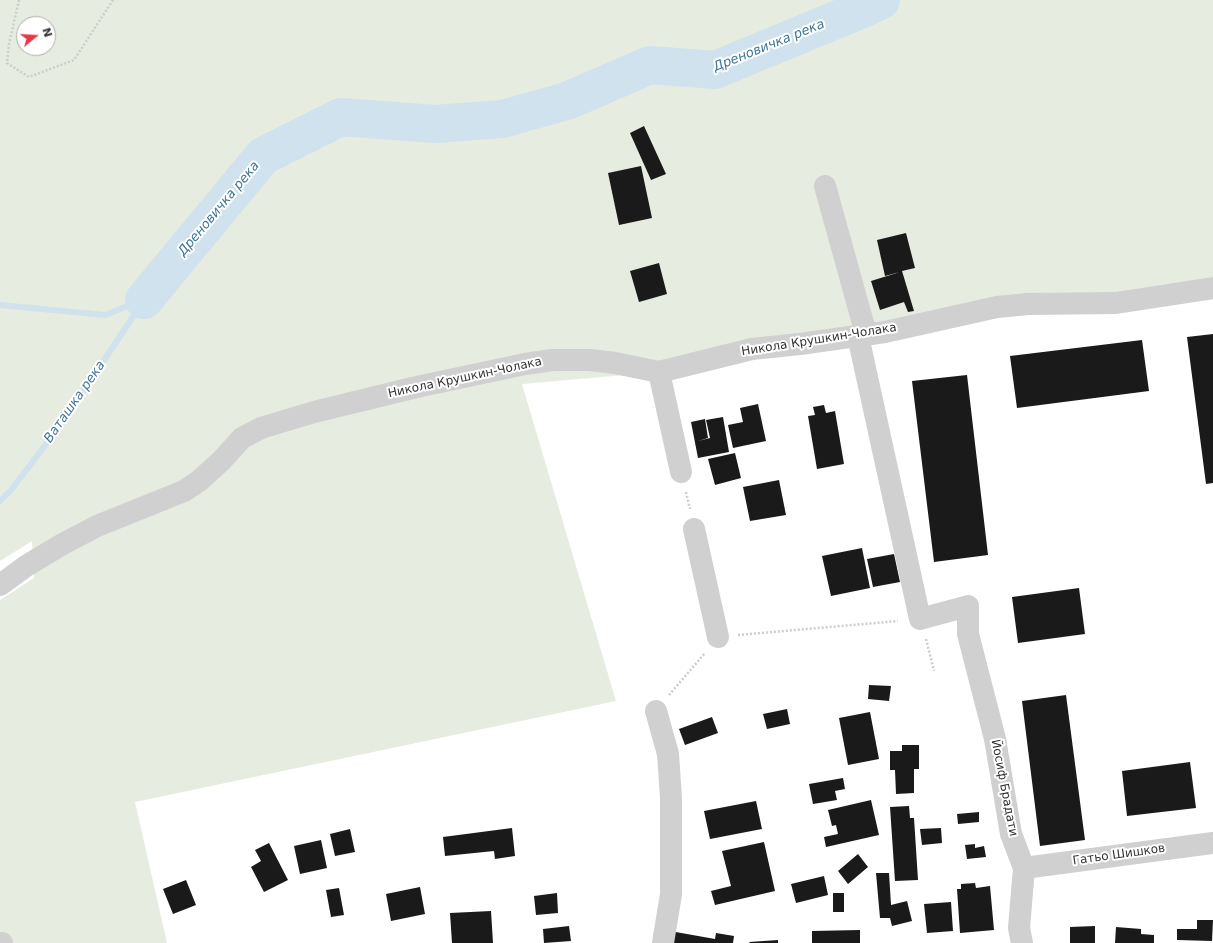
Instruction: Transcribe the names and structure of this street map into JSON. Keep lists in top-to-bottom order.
{
  "streets": {
    "street": ["Никола Крушкин-Чолака", "Йосиф Брадати", "Гатьо Шишков"]
  },
  "crossings": [
    ["Йосиф Брадати", "Гатьо Шишков"]
  ],
  "water": ["Дреновичка река", "Ваташка река"],
  "north": "right"
}
